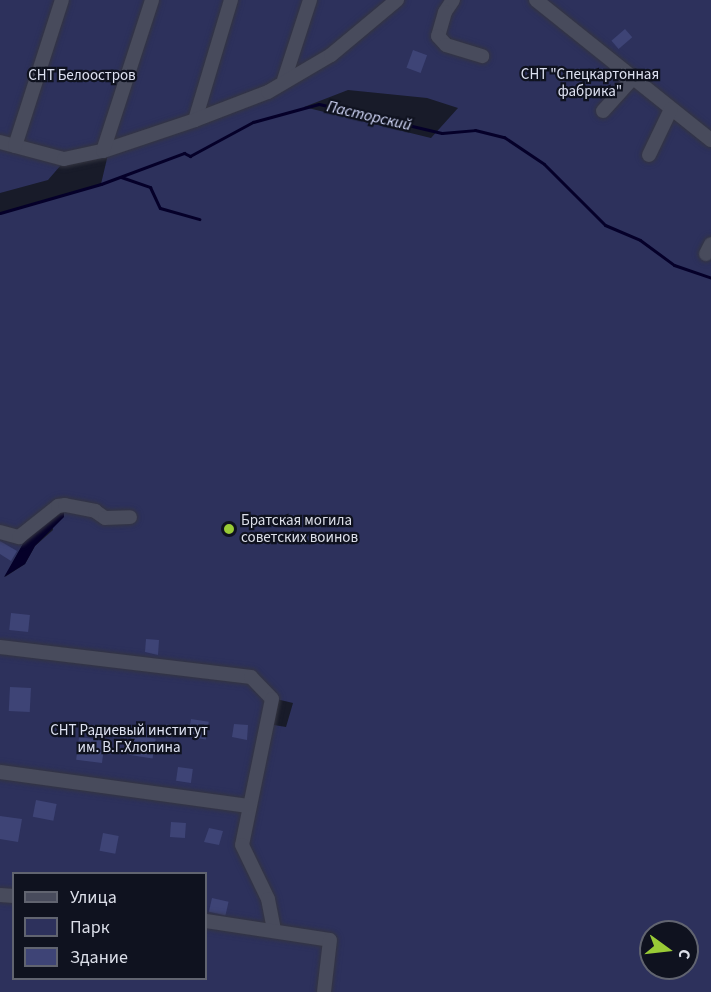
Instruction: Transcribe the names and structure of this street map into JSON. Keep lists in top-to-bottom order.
{
  "water": ["Пасторский"],
  "parks": ["СНТ \"Спецкартонная фабрика\"", "СНТ Белоостров", "СНТ Радиевый институт им. В.Г.Хлопина"],
  "places": ["Братская могила советских воинов"],
  "legend": ["Улица", "Парк", "Здание"],
  "north": "right"
}
